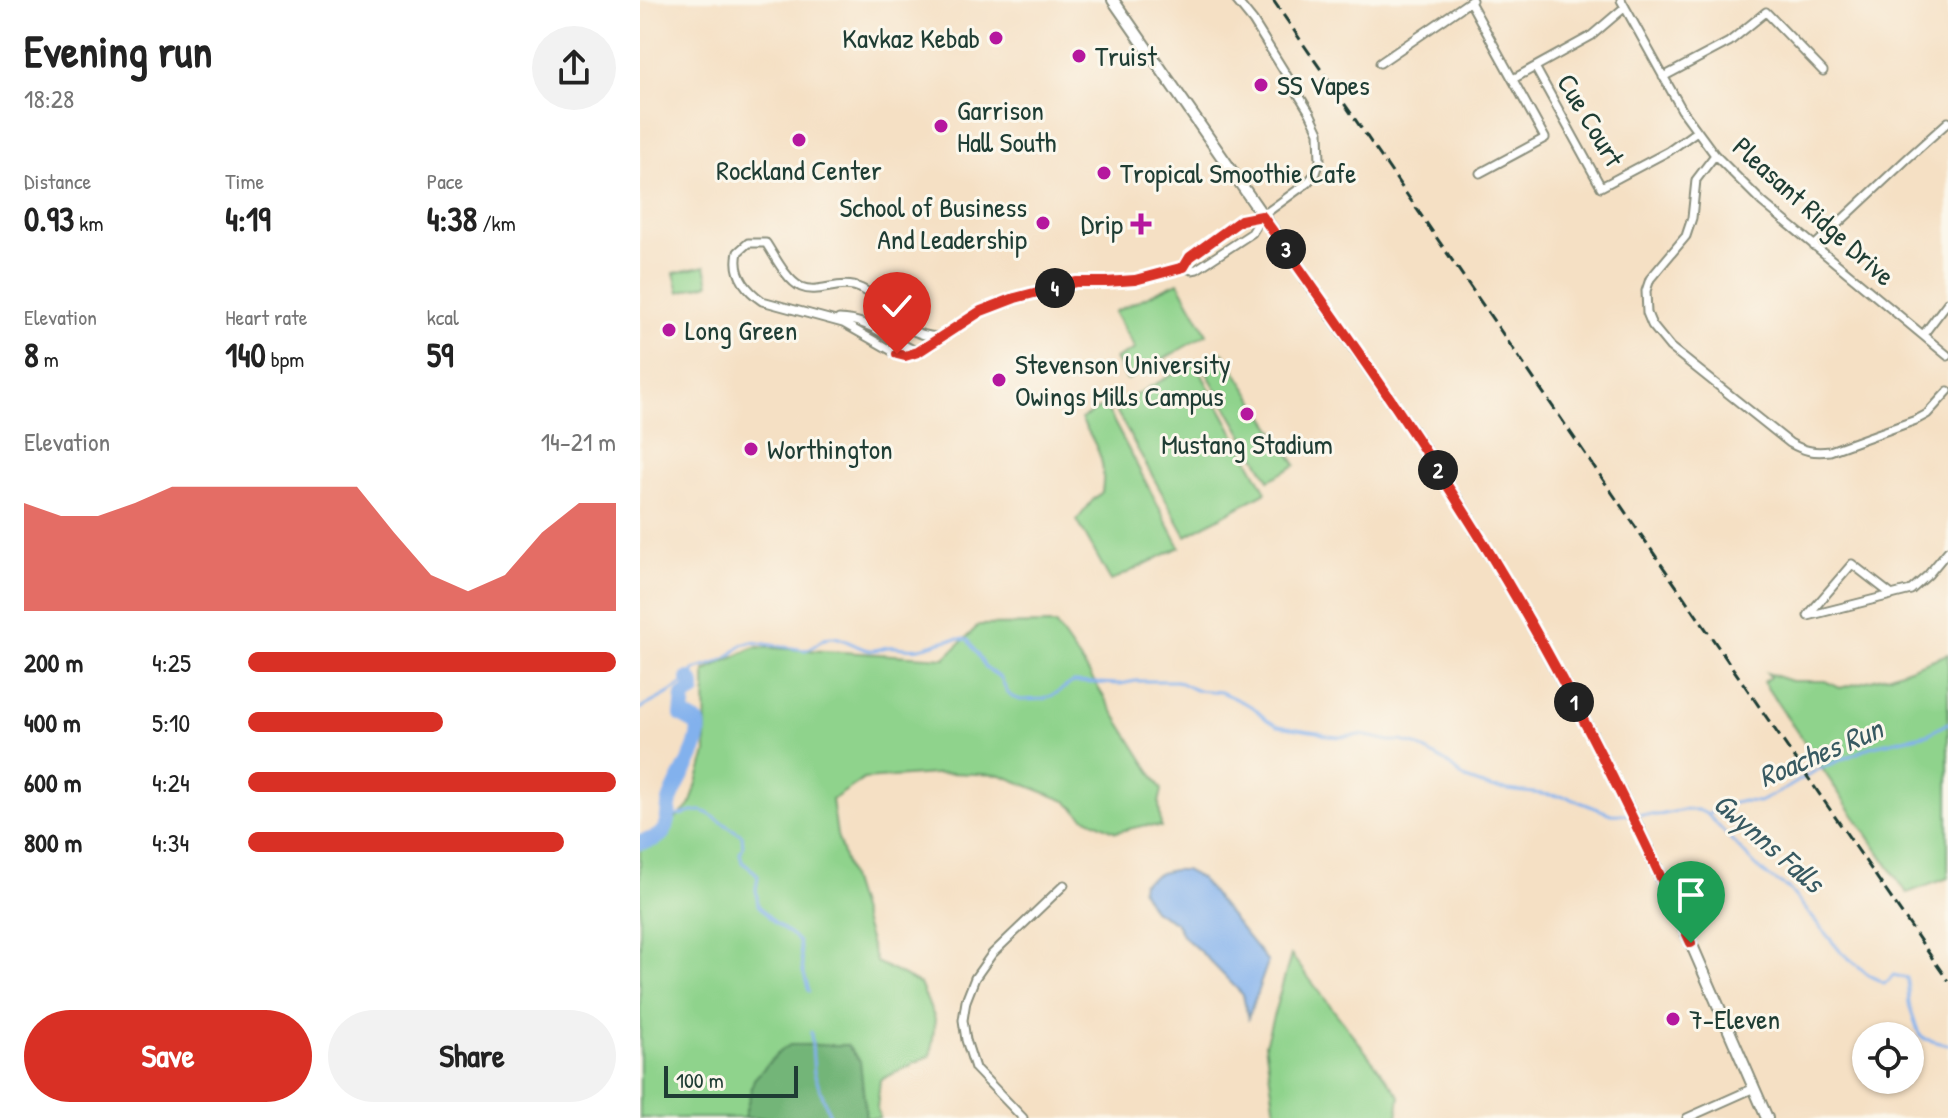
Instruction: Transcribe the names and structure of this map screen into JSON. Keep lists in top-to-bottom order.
{
  "streets": {
    "street": ["Cue Court", "Pleasant Ridge Drive"]
  },
  "crossings": [
    ["Cue Court", "Pleasant Ridge Drive"]
  ],
  "water": ["Roaches Run", "Gwynns Falls"],
  "places": {
    "other": [
      "Kavkaz Kebab",
      "Truist",
      "SS Vapes",
      "Garrison Hall South",
      "Rockland Center",
      "Tropical Smoothie Cafe",
      "School of Business And Leadership",
      "Long Green",
      "Stevenson University Owings Mills Campus",
      "Mustang Stadium",
      "Worthington",
      "7-Eleven"
    ],
    "health": ["Drip"]
  },
  "scale_bar": "100 m",
  "page": {
    "heading": ["Evening run", "18:28"],
    "stats": [
      ["Distance", "0.93 km"],
      ["Time", "4:19"],
      ["Pace", "4:38 /km"],
      ["Elevation", "8 m"],
      ["Heart rate", "140 bpm"],
      ["kcal", "59"]
    ],
    "pins": [
      "3",
      "4",
      "2",
      "1"
    ],
    "chart": ["Elevation", "14–21 m"],
    "list": [
      {
        "name": "200 m",
        "note": "4:25"
      },
      {
        "name": "400 m",
        "note": "5:10"
      },
      {
        "name": "600 m",
        "note": "4:24"
      },
      {
        "name": "800 m",
        "note": "4:34"
      }
    ],
    "buttons": ["Save", "Share"],
    "scale": "100 m"
  }
}
